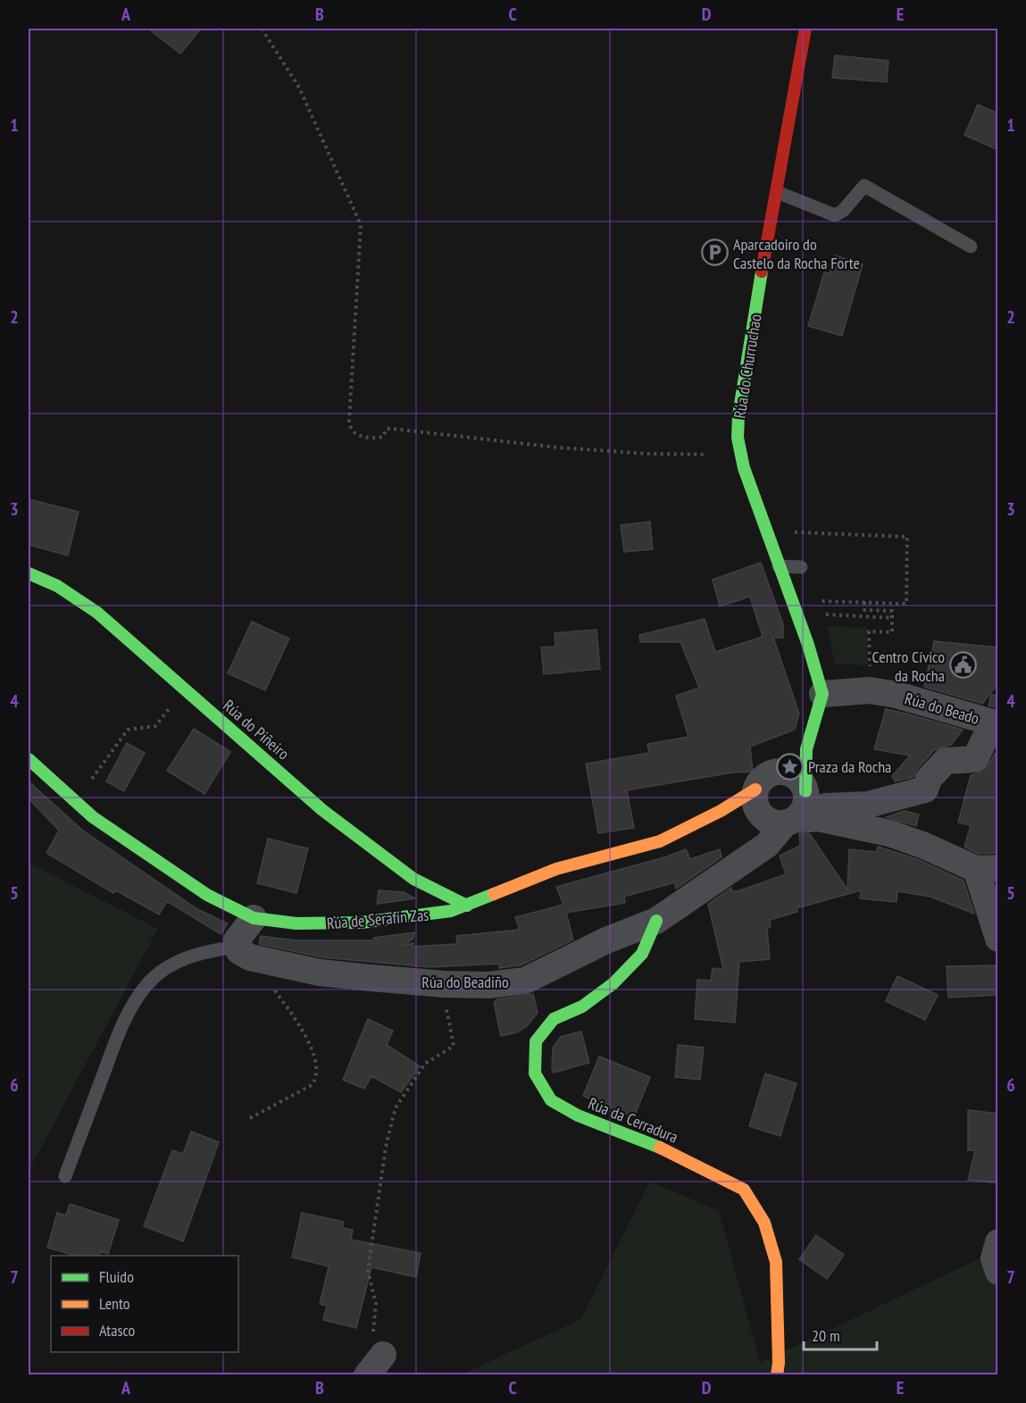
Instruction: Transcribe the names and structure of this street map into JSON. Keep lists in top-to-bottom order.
{
  "streets": {
    "street": [
      "Rúa do Churruchao",
      "Rúa do Beado",
      "Rúa do Piñeiro",
      "Rúa de Serafín Zas",
      "Rúa do Beadiño",
      "Rúa da Cerradura"
    ]
  },
  "crossings": [
    ["Rúa do Churruchao", "Rúa do Beado"],
    ["Rúa do Piñeiro", "Rúa de Serafín Zas"],
    ["Rúa de Serafín Zas", "Rúa do Beadiño"],
    ["Rúa do Beadiño", "Rúa da Cerradura"]
  ],
  "places": {
    "parking": ["Aparcadoiro do Castelo da Rocha Forte"],
    "public building": ["Centro Cívico da Rocha"],
    "place": ["Praza da Rocha"]
  },
  "legend": ["Fluido", "Lento", "Atasco"],
  "scale_bar": "20 m",
  "grid": {
    "columns": [
      "A",
      "B",
      "C",
      "D",
      "E"
    ],
    "rows": [
      "1",
      "2",
      "3",
      "4",
      "5",
      "6",
      "7"
    ]
  }
}
